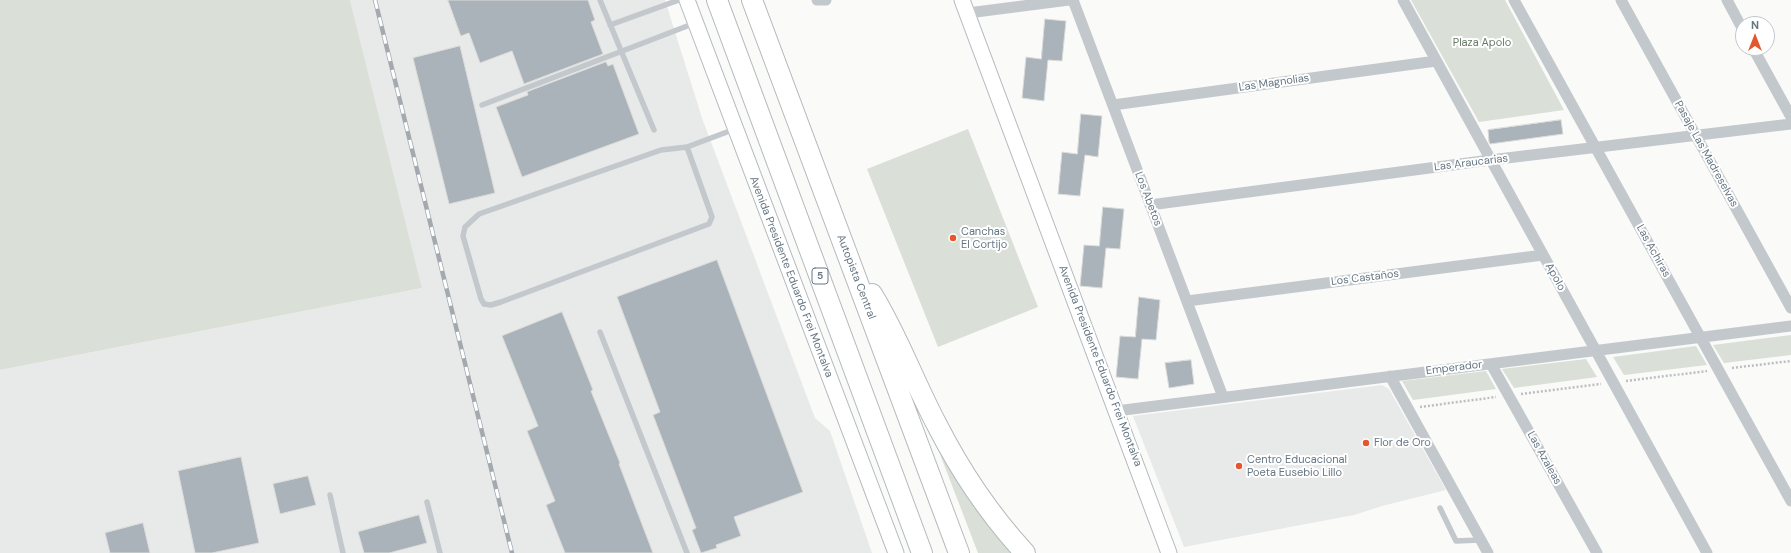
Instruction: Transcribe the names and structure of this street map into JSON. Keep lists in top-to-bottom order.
{
  "streets": {
    "highway": ["5", "Autopista Central"],
    "main road": ["Avenida Presidente Eduardo Frei Montalva"],
    "street": [
      "Las Magnolias",
      "Pasaje Las Madreselvas",
      "Las Araucarias",
      "Los Abetos",
      "Las Achiras",
      "Apolo",
      "Los Castaños",
      "Emperador",
      "Las Azaleas"
    ]
  },
  "crossings": [
    ["Las Magnolias", "Los Abetos"],
    ["Las Magnolias", "Apolo"],
    ["Pasaje Las Madreselvas", "Las Araucarias"],
    ["Las Araucarias", "Los Abetos"],
    ["Las Araucarias", "Las Achiras"],
    ["Las Araucarias", "Apolo"],
    ["Los Abetos", "Los Castaños"],
    ["Los Abetos", "Emperador"],
    ["Las Achiras", "Emperador"],
    ["Avenida Presidente Eduardo Frei Montalva", "Emperador"],
    ["Apolo", "Los Castaños"],
    ["Apolo", "Emperador"],
    ["Emperador", "Las Azaleas"]
  ],
  "parks": ["Plaza Apolo"],
  "places": ["Canchas El Cortijo", "Flor de Oro", "Centro Educacional Poeta Eusebio Lillo"],
  "north": "top"
}
